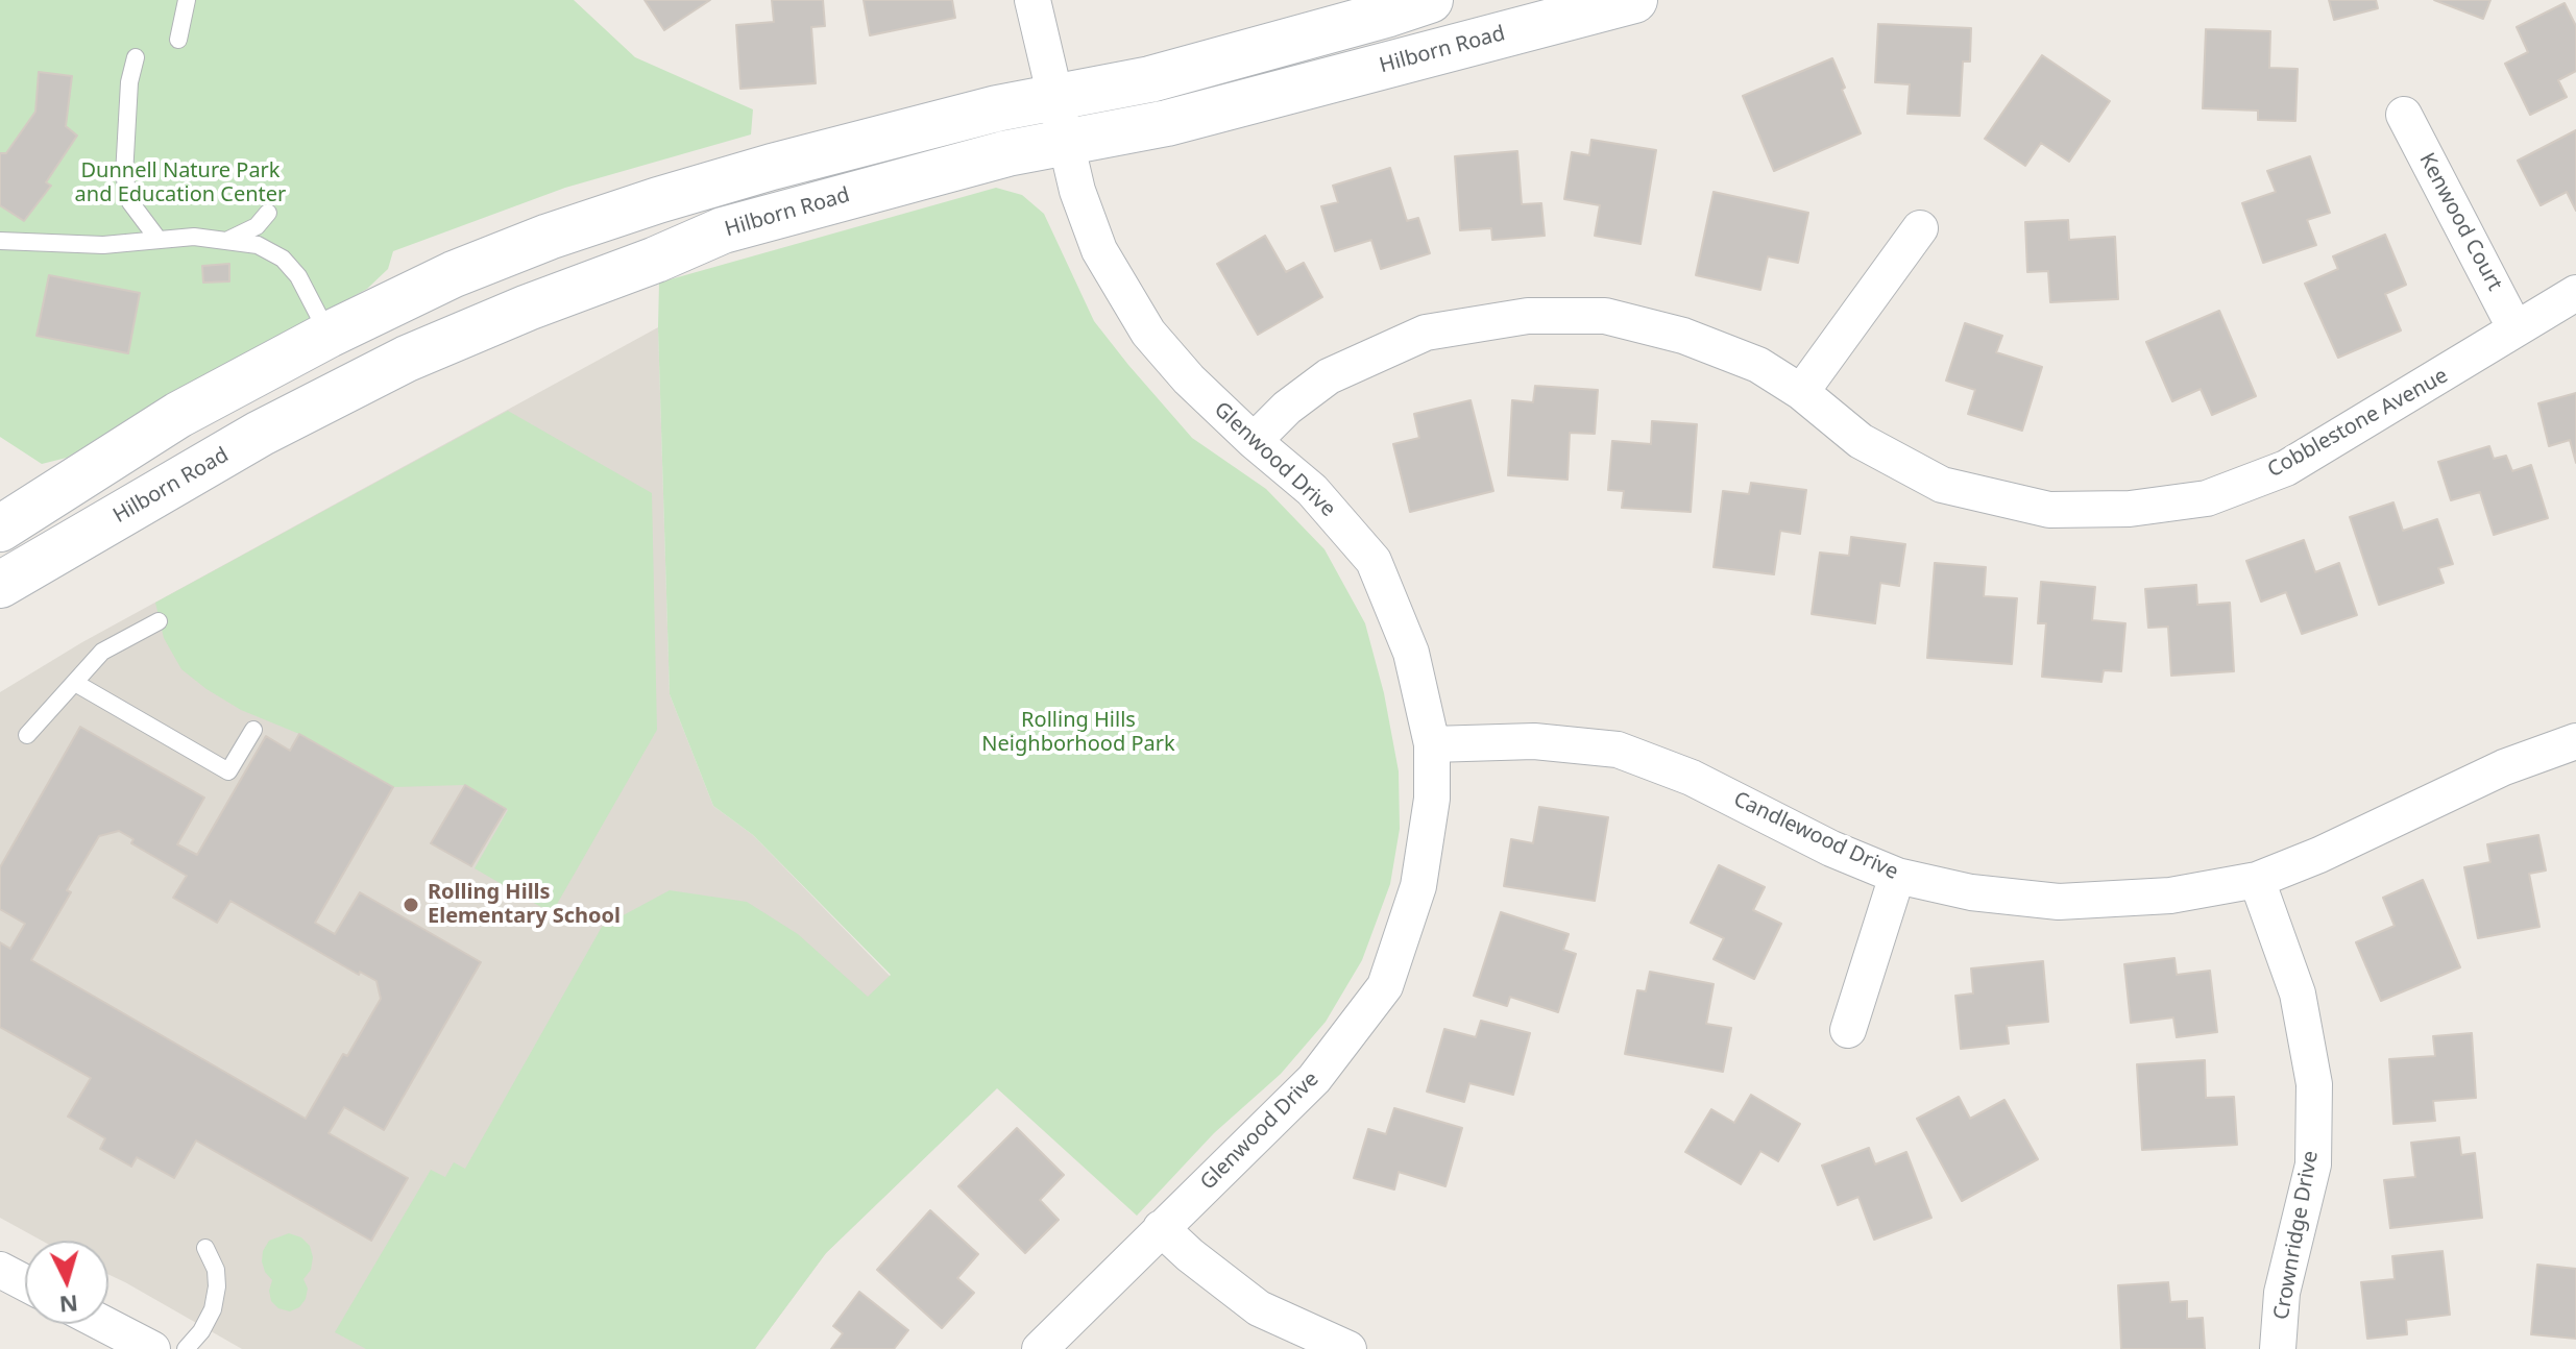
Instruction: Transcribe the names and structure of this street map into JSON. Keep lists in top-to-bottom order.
{
  "streets": {
    "street": [
      "Hilborn Road",
      "Kenwood Court",
      "Cobblestone Avenue",
      "Glenwood Drive",
      "Candlewood Drive",
      "Crownridge Drive"
    ]
  },
  "crossings": [
    ["Hilborn Road", "Glenwood Drive"],
    ["Kenwood Court", "Cobblestone Avenue"],
    ["Cobblestone Avenue", "Glenwood Drive"],
    ["Glenwood Drive", "Candlewood Drive"],
    ["Candlewood Drive", "Crownridge Drive"]
  ],
  "parks": ["Dunnell Nature Park and Education Center", "Rolling Hills Neighborhood Park"],
  "places": ["Rolling Hills Elementary School"],
  "north": "bottom"
}
